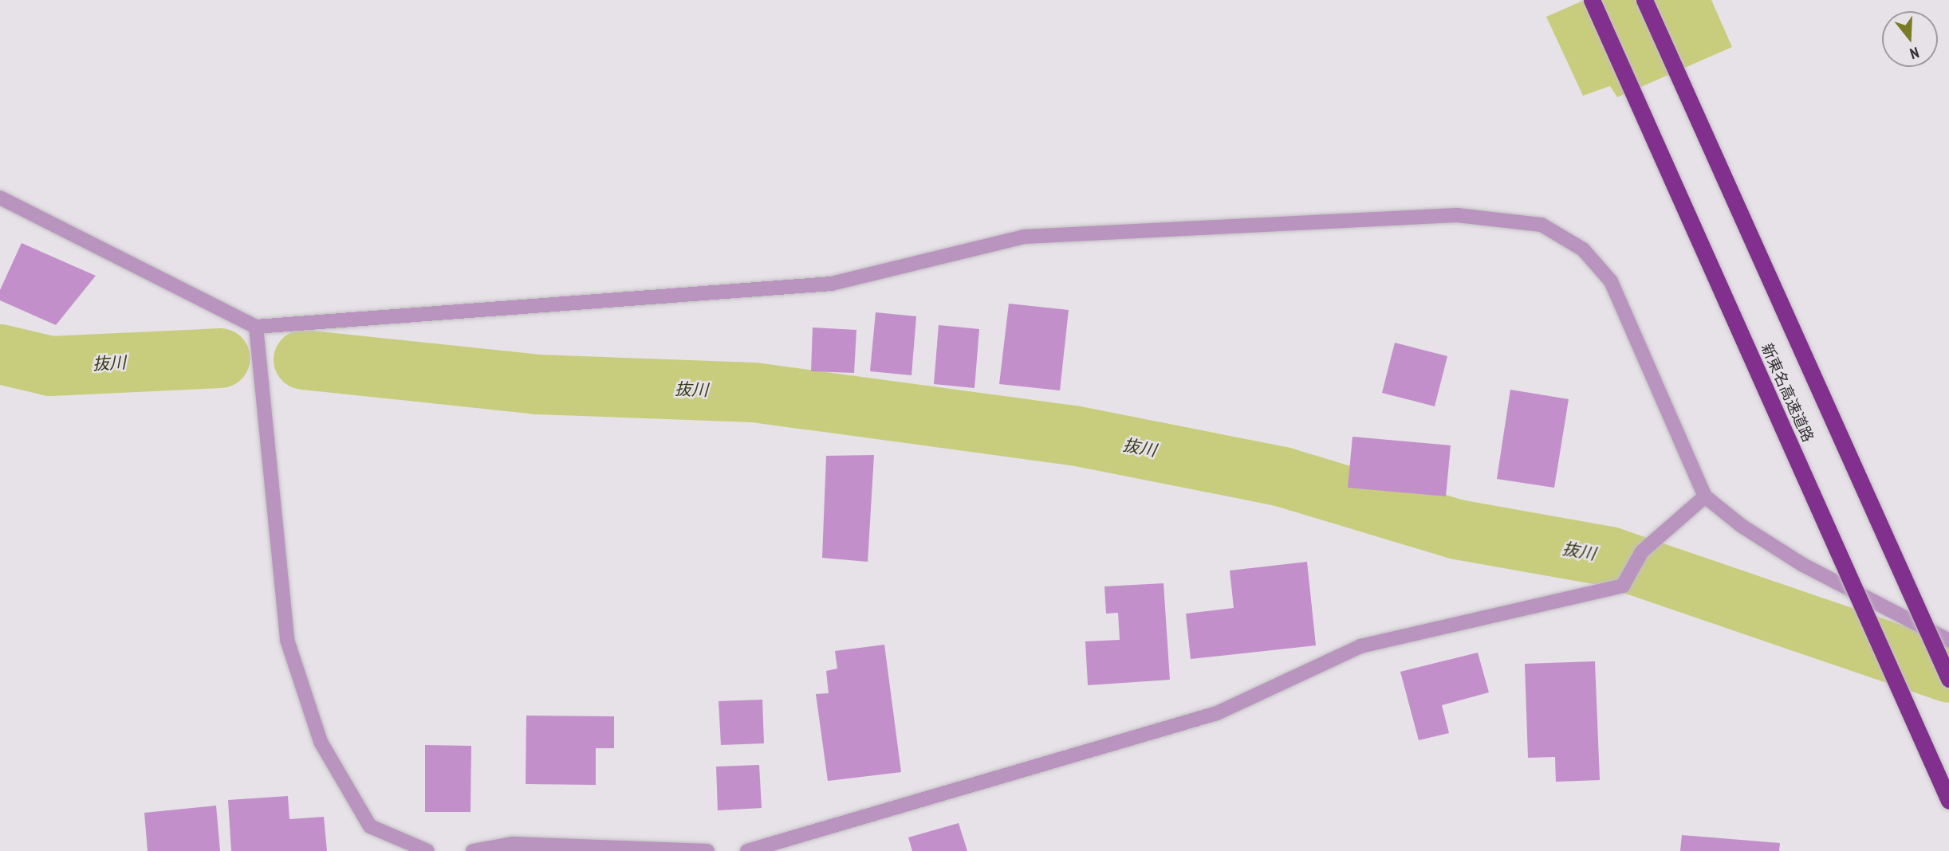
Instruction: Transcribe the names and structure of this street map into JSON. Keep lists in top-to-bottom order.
{
  "streets": {
    "highway": ["新東名高速道路"]
  },
  "water": ["抜川"],
  "north": "bottom"
}
